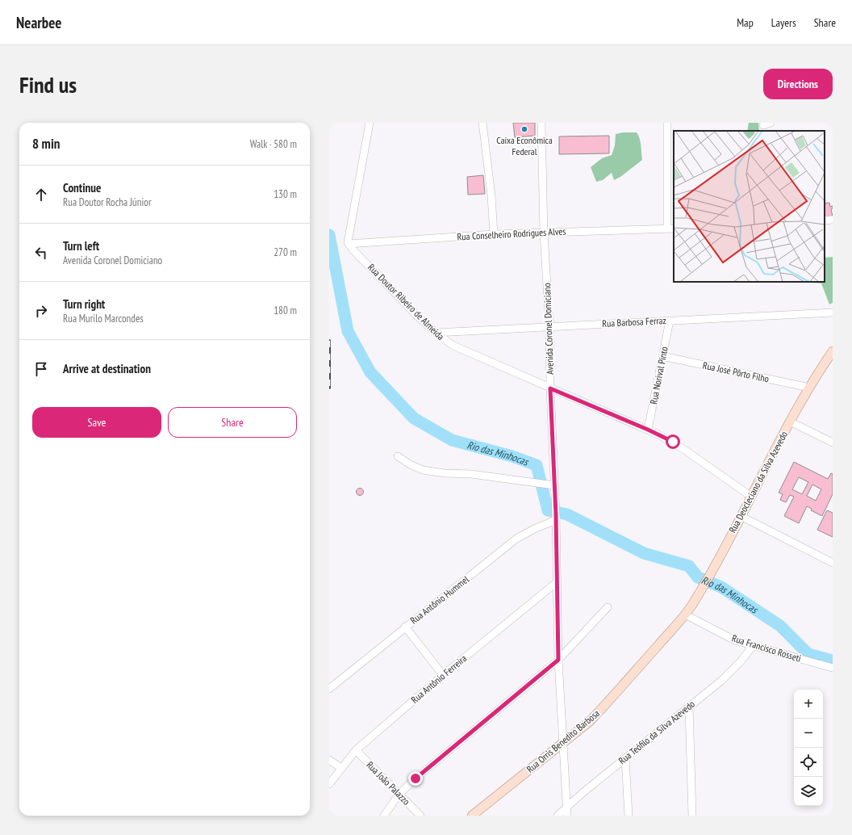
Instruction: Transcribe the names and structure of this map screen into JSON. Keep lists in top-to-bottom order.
{
  "streets": {
    "main road": ["Rua Deocleciano da Silva Azevedo", "Rua Orris Benedito Barbosa"],
    "street": [
      "Rua Conselheiro Rodrigues Alves",
      "Rua Doutor Ribeiro de Almeida",
      "Rua Barbosa Ferraz",
      "Avenida Coronel Domiciano",
      "Rua José Pôrto Filho",
      "Rua Norival Pinto",
      "Rua Antônio Hummel",
      "Rua Francisco Rosseti",
      "Rua Antônio Ferreira",
      "Rua Teófilo da Silva Azevedo",
      "Rua João Palazzo"
    ]
  },
  "crossings": [
    ["Rua Conselheiro Rodrigues Alves", "Rua Doutor Ribeiro de Almeida"],
    ["Rua Conselheiro Rodrigues Alves", "Avenida Coronel Domiciano"],
    ["Rua Doutor Ribeiro de Almeida", "Rua Barbosa Ferraz"],
    ["Rua Doutor Ribeiro de Almeida", "Avenida Coronel Domiciano"],
    ["Rua Doutor Ribeiro de Almeida", "Rua Norival Pinto"],
    ["Rua Doutor Ribeiro de Almeida", "Rua Deocleciano da Silva Azevedo"],
    ["Rua Barbosa Ferraz", "Avenida Coronel Domiciano"],
    ["Rua Barbosa Ferraz", "Rua Norival Pinto"],
    ["Avenida Coronel Domiciano", "Rua Antônio Hummel"],
    ["Avenida Coronel Domiciano", "Rua Antônio Ferreira"],
    ["Avenida Coronel Domiciano", "Rua Teófilo da Silva Azevedo"],
    ["Avenida Coronel Domiciano", "Rua Orris Benedito Barbosa"],
    ["Rua José Pôrto Filho", "Rua Norival Pinto"],
    ["Rua José Pôrto Filho", "Rua Deocleciano da Silva Azevedo"],
    ["Rua Deocleciano da Silva Azevedo", "Rua Francisco Rosseti"],
    ["Rua Deocleciano da Silva Azevedo", "Rua Orris Benedito Barbosa"],
    ["Rua Francisco Rosseti", "Rua Teófilo da Silva Azevedo"],
    ["Rua Francisco Rosseti", "Rua Orris Benedito Barbosa"],
    ["Rua Antônio Ferreira", "Rua João Palazzo"]
  ],
  "water": ["Rio das Minhocas"],
  "places": ["Caixa Econômica Federal"],
  "page": {
    "header": "Nearbee",
    "nav": ["Map", "Layers", "Share"],
    "buttons": [
      "Directions",
      ["Save", "Share"]
    ],
    "title": "Find us",
    "heading": ["8 min", "Walk · 580 m"],
    "list": [
      ["Continue", "Rua Doutor Rocha Júnior", "130 m"],
      ["Turn left", "Avenida Coronel Domiciano", "270 m"],
      ["Turn right", "Rua Murilo Marcondes", "180 m"],
      "Arrive at destination"
    ],
    "map_buttons": ["+", "−"]
  }
}
